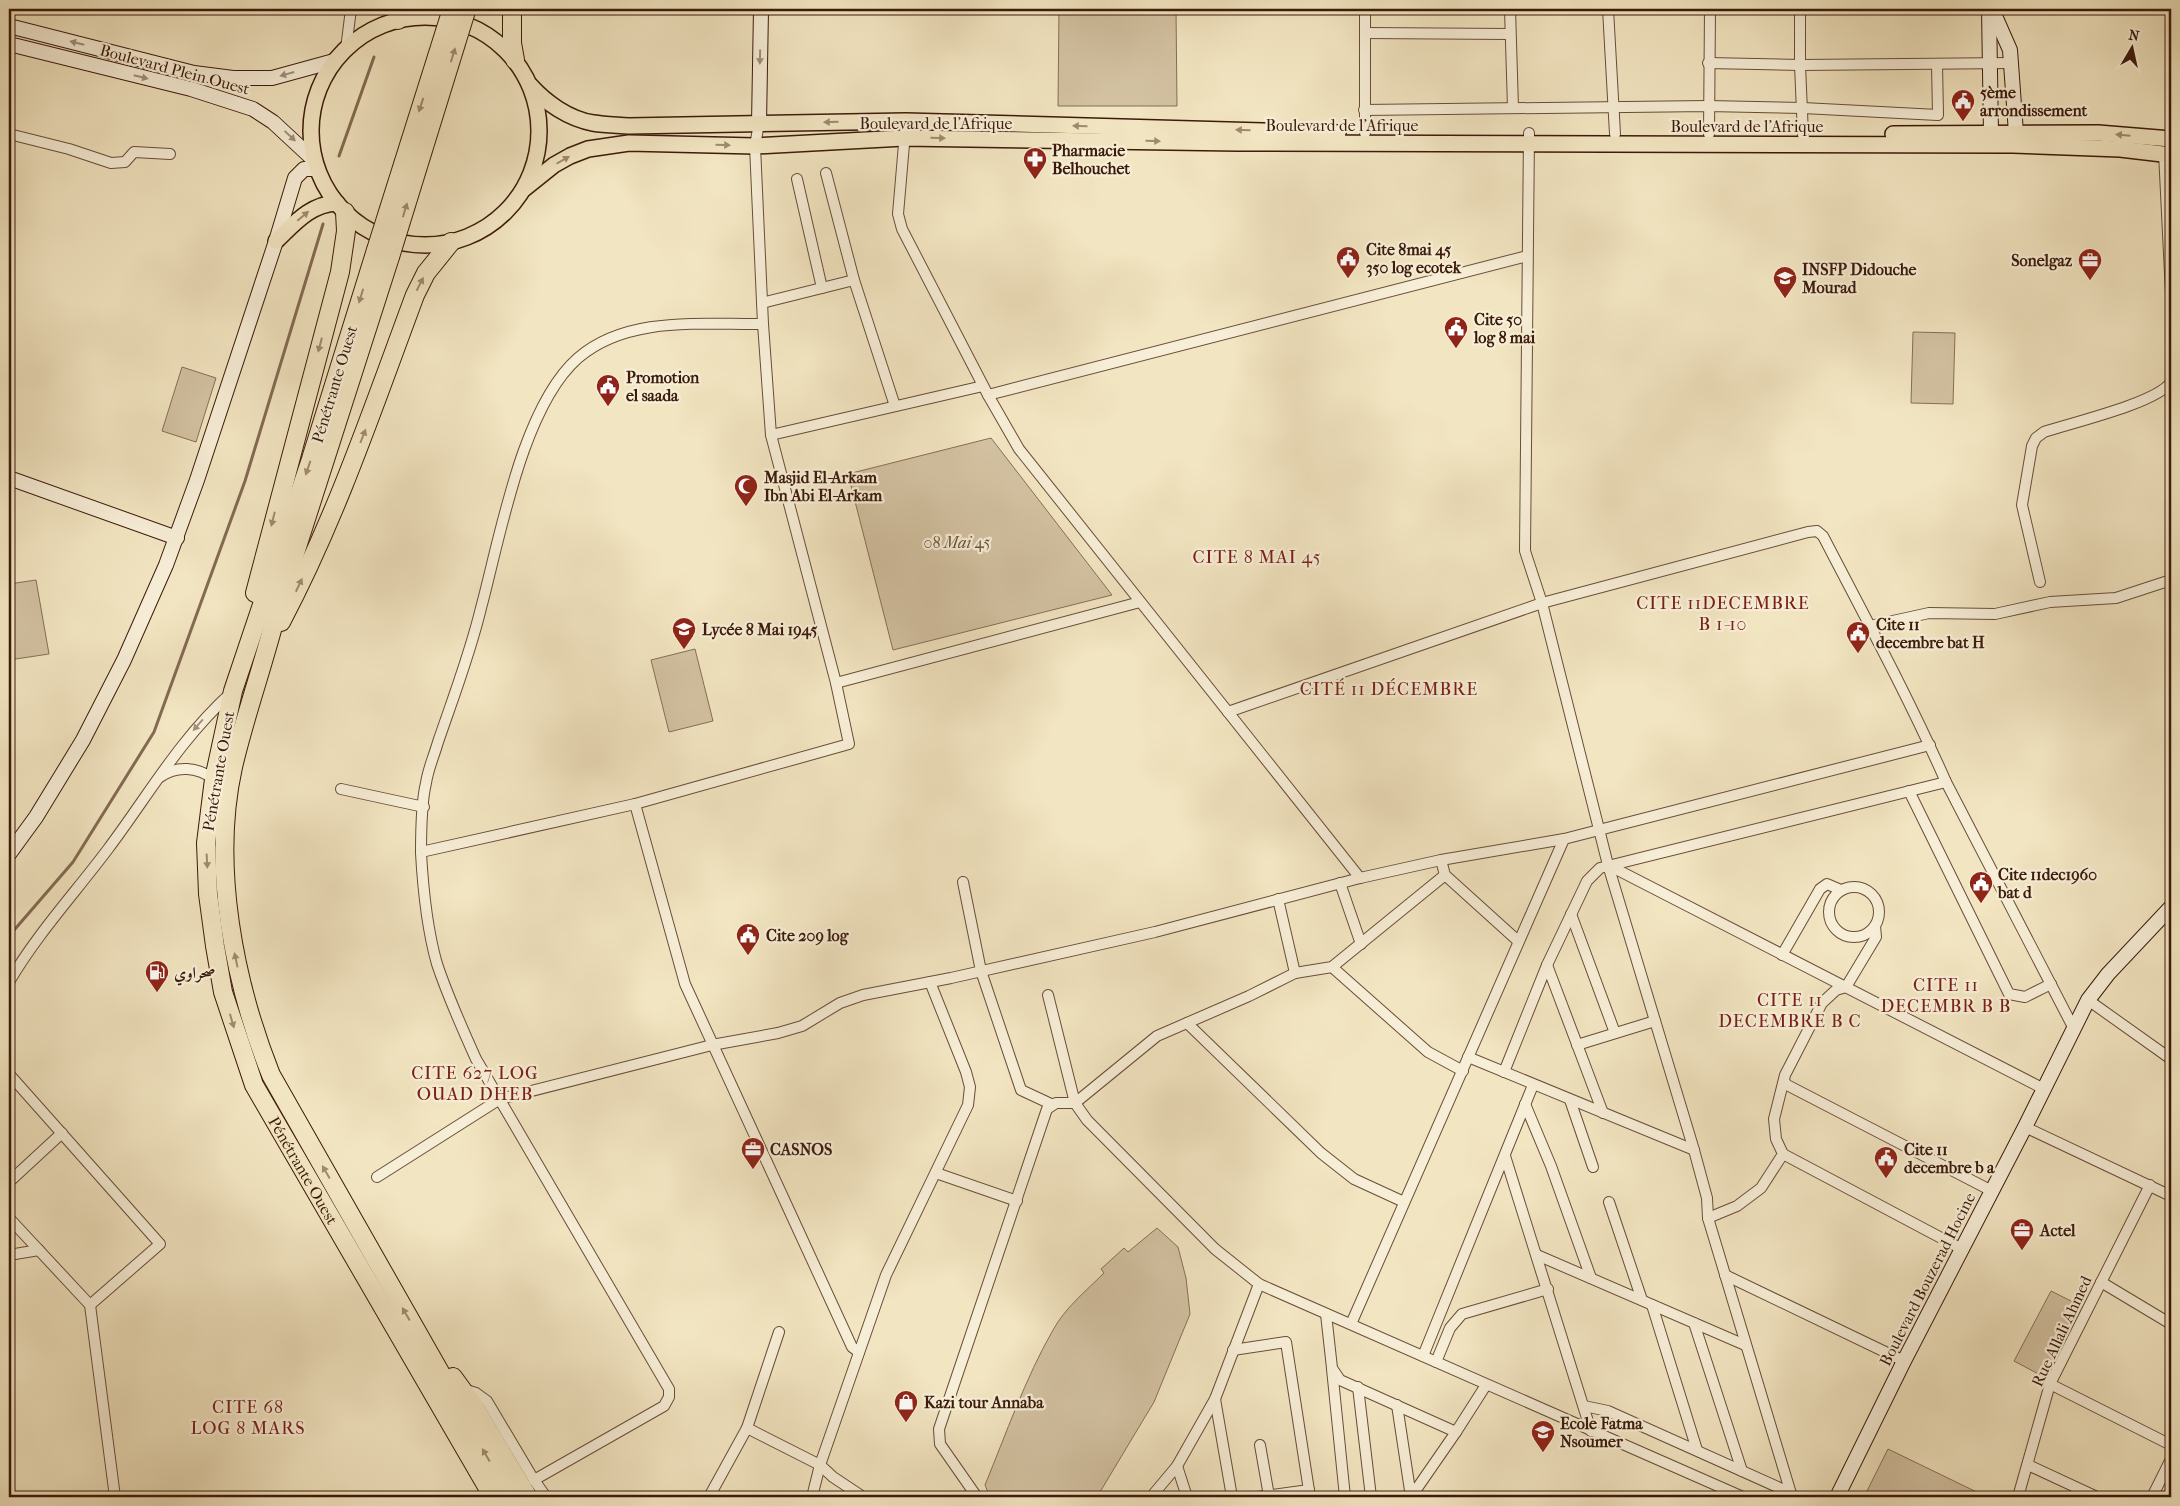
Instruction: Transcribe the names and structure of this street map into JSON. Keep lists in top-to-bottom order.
{
  "streets": {
    "highway": ["Pénétrante Ouest"],
    "main road": ["Boulevard de l'Afrique"],
    "street": ["Boulevard Plein Ouest", "Boulevard Bouzerad Hocine", "Rue Allali Ahmed"]
  },
  "districts": [
    "CITE 8 MAI 45",
    "CITE 11DECEMBRE B 1-10",
    "CITÉ 11 DÉCEMBRE",
    "CITE 11 DECEMBR B B",
    "CITE 11 DECEMBRE B C",
    "CITE 627 LOG OUAD DHEB",
    "CITE 68 LOG 8 MARS"
  ],
  "parks": ["08 Mai 45"],
  "places": {
    "public building": [
      "5ème arrondissement",
      "Cite 8mai 45 350 log ecotek",
      "Cite 50 log 8 mai",
      "Promotion el saada",
      "Cite 11 decembre bat H",
      "Cite 11dec1960 bat d",
      "Cite 209 log",
      "Cite 11 decembre b a"
    ],
    "pharmacy": ["Pharmacie Belhouchet"],
    "office": ["Sonelgaz", "CASNOS", "Actel"],
    "school or university": ["INSFP Didouche Mourad", "Lycée 8 Mai 1945", "Ecole Fatma Nsoumer"],
    "mosque": ["Masjid El-Arkam Ibn Abi El-Arkam"],
    "fuel station": ["صحراوي"],
    "shop": ["Kazi tour Annaba"]
  },
  "north": "top"
}
